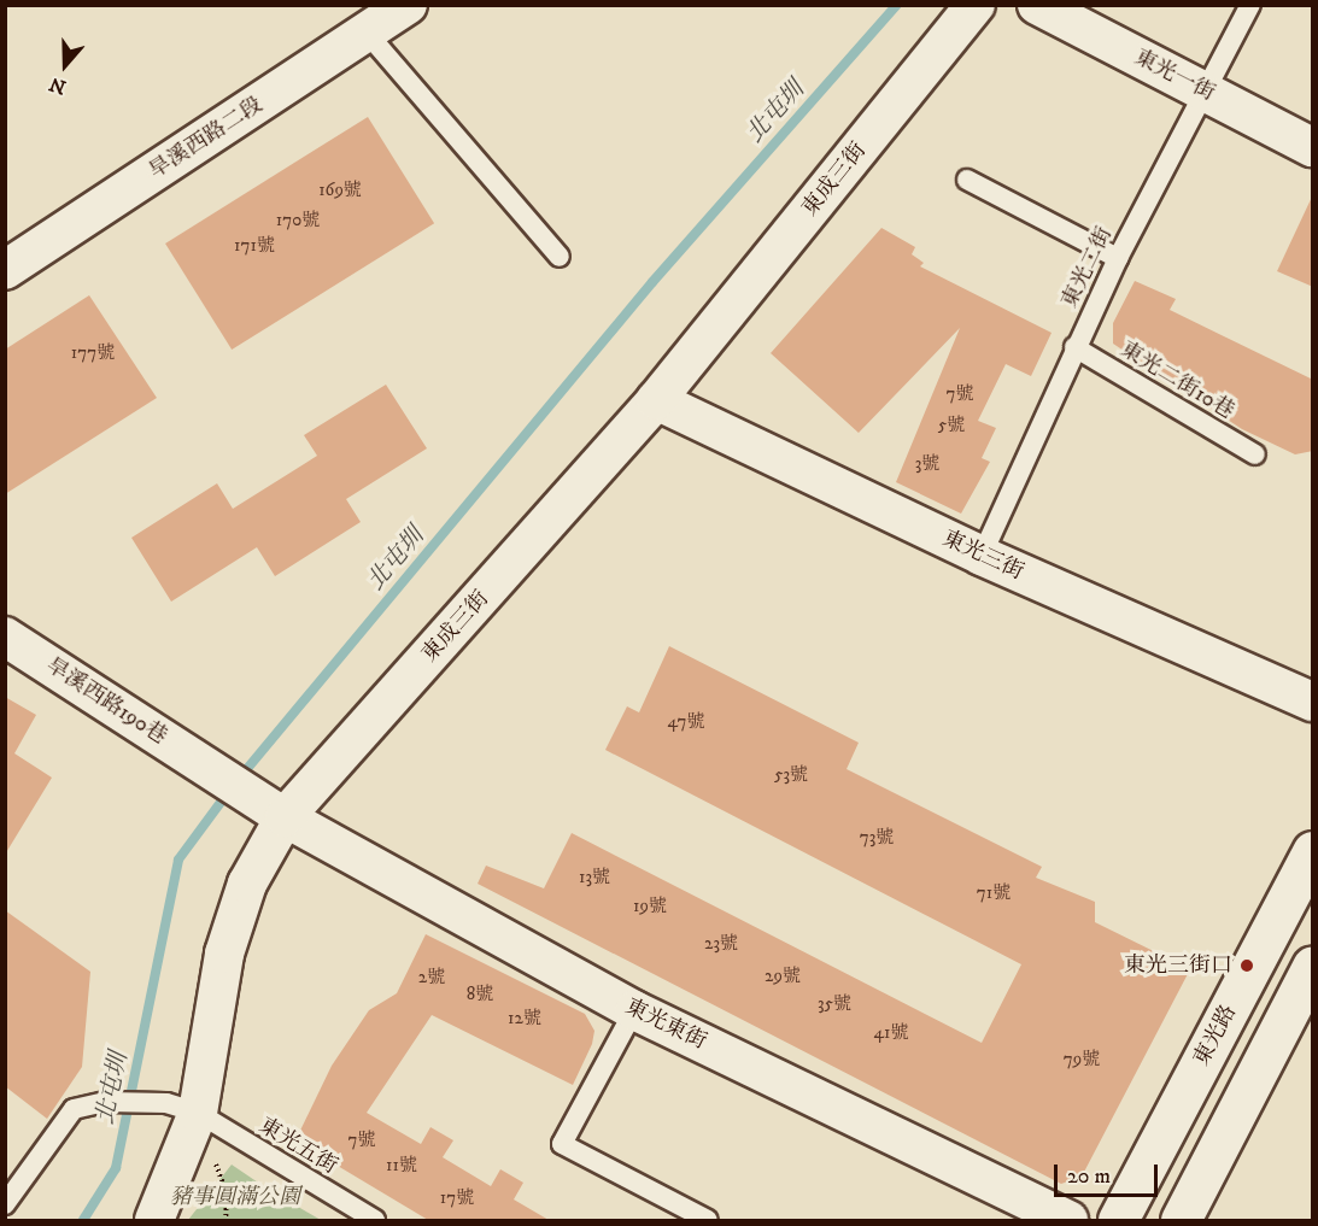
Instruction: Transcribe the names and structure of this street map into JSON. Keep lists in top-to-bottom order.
{
  "streets": {
    "street": [
      "東光一街",
      "旱溪西路二段",
      "東成三街",
      "東光三街",
      "旱溪西路190巷",
      "東光東街",
      "東光路"
    ],
    "lane": ["東光二街", "東光二街10巷", "東光五街"]
  },
  "crossings": [
    ["東光一街", "東光二街"],
    ["東成三街", "東光三街"],
    ["東成三街", "旱溪西路190巷"],
    ["東成三街", "東光東街"],
    ["東成三街", "東光五街"],
    ["東光二街", "東光二街10巷"],
    ["東光二街", "東光三街"],
    ["旱溪西路190巷", "東光東街"]
  ],
  "water": ["北屯圳"],
  "parks": ["豬事圓滿公園"],
  "places": ["東光三街口"],
  "house_numbers": [
    "169號",
    "170號",
    "171號",
    "177號",
    "7號",
    "5號",
    "3號",
    "47號",
    "53號",
    "73號",
    "13號",
    "71號",
    "19號",
    "23號",
    "29號",
    "2號",
    "8號",
    "35號",
    "12號",
    "41號",
    "79號",
    "7號",
    "11號",
    "17號"
  ],
  "scale_bar": "20 m",
  "north": "bottom"
}
